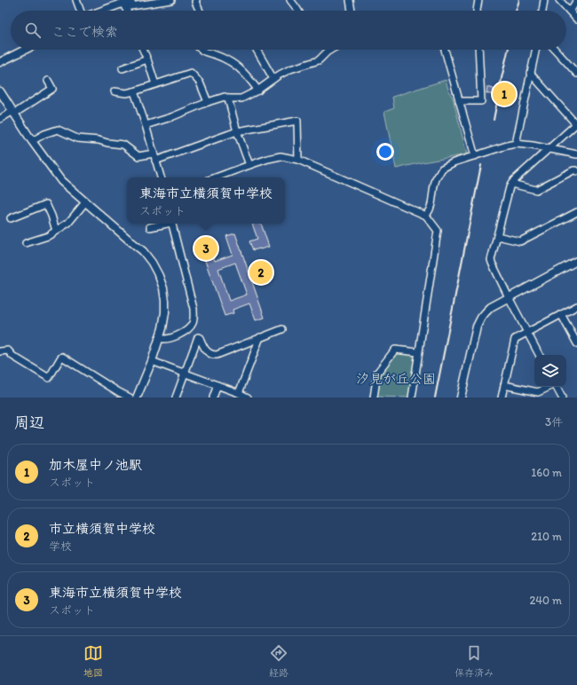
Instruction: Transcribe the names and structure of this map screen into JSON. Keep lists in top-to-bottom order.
{
  "parks": ["汐見が丘公園"],
  "page": {
    "search": "ここで検索",
    "pins": ["1", "3", "2"],
    "popup": ["東海市立横須賀中学校", "スポット"],
    "heading": ["周辺", "3件"],
    "list": [
      {
        "mark": "1",
        "name": "加木屋中ノ池駅",
        "note": "スポット",
        "value": "160 m"
      },
      {
        "mark": "2",
        "name": "市立横須賀中学校",
        "note": "学校",
        "value": "210 m"
      },
      {
        "mark": "3",
        "name": "東海市立横須賀中学校",
        "note": "スポット",
        "value": "240 m"
      }
    ],
    "nav": ["地図", "経路", "保存済み"]
  }
}
